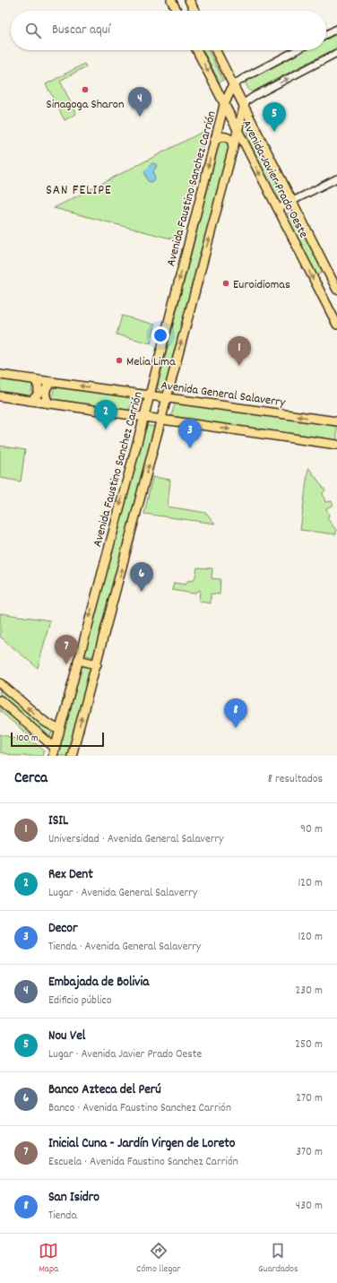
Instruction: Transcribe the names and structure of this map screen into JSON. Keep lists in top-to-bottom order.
{
  "streets": {
    "main road": ["Avenida Javier Prado Oeste", "Avenida Faustino Sanchez Carrión", "Avenida General Salaverry"]
  },
  "crossings": [
    ["Avenida Javier Prado Oeste", "Avenida Faustino Sanchez Carrión"],
    ["Avenida Faustino Sanchez Carrión", "Avenida General Salaverry"]
  ],
  "districts": ["SAN FELIPE"],
  "places": ["Sinagoga Sharon", "Euroidiomas", "Melia Lima"],
  "scale_bar": "100 m",
  "page": {
    "search": "Buscar aquí",
    "pins": [
      "4",
      "5",
      "1",
      "2",
      "3",
      "6",
      "7",
      "8"
    ],
    "scale": "100 m",
    "heading": ["Cerca", "8 resultados"],
    "list": [
      {
        "mark": "1",
        "name": "ISIL",
        "note": "Universidad · Avenida General Salaverry",
        "value": "90 m"
      },
      {
        "mark": "2",
        "name": "Rex Dent",
        "note": "Lugar · Avenida General Salaverry",
        "value": "120 m"
      },
      {
        "mark": "3",
        "name": "Decor",
        "note": "Tienda · Avenida General Salaverry",
        "value": "120 m"
      },
      {
        "mark": "4",
        "name": "Embajada de Bolivia",
        "note": "Edificio público",
        "value": "230 m"
      },
      {
        "mark": "5",
        "name": "Nou Vel",
        "note": "Lugar · Avenida Javier Prado Oeste",
        "value": "250 m"
      },
      {
        "mark": "6",
        "name": "Banco Azteca del Perú",
        "note": "Banco · Avenida Faustino Sanchez Carrión",
        "value": "270 m"
      },
      {
        "mark": "7",
        "name": "Inicial Cuna - Jardín Virgen de Loreto",
        "note": "Escuela · Avenida Faustino Sanchez Carrión",
        "value": "370 m"
      },
      {
        "mark": "8",
        "name": "San Isidro",
        "note": "Tienda",
        "value": "430 m"
      }
    ],
    "nav": ["Mapa", "Cómo llegar", "Guardados"]
  }
}
